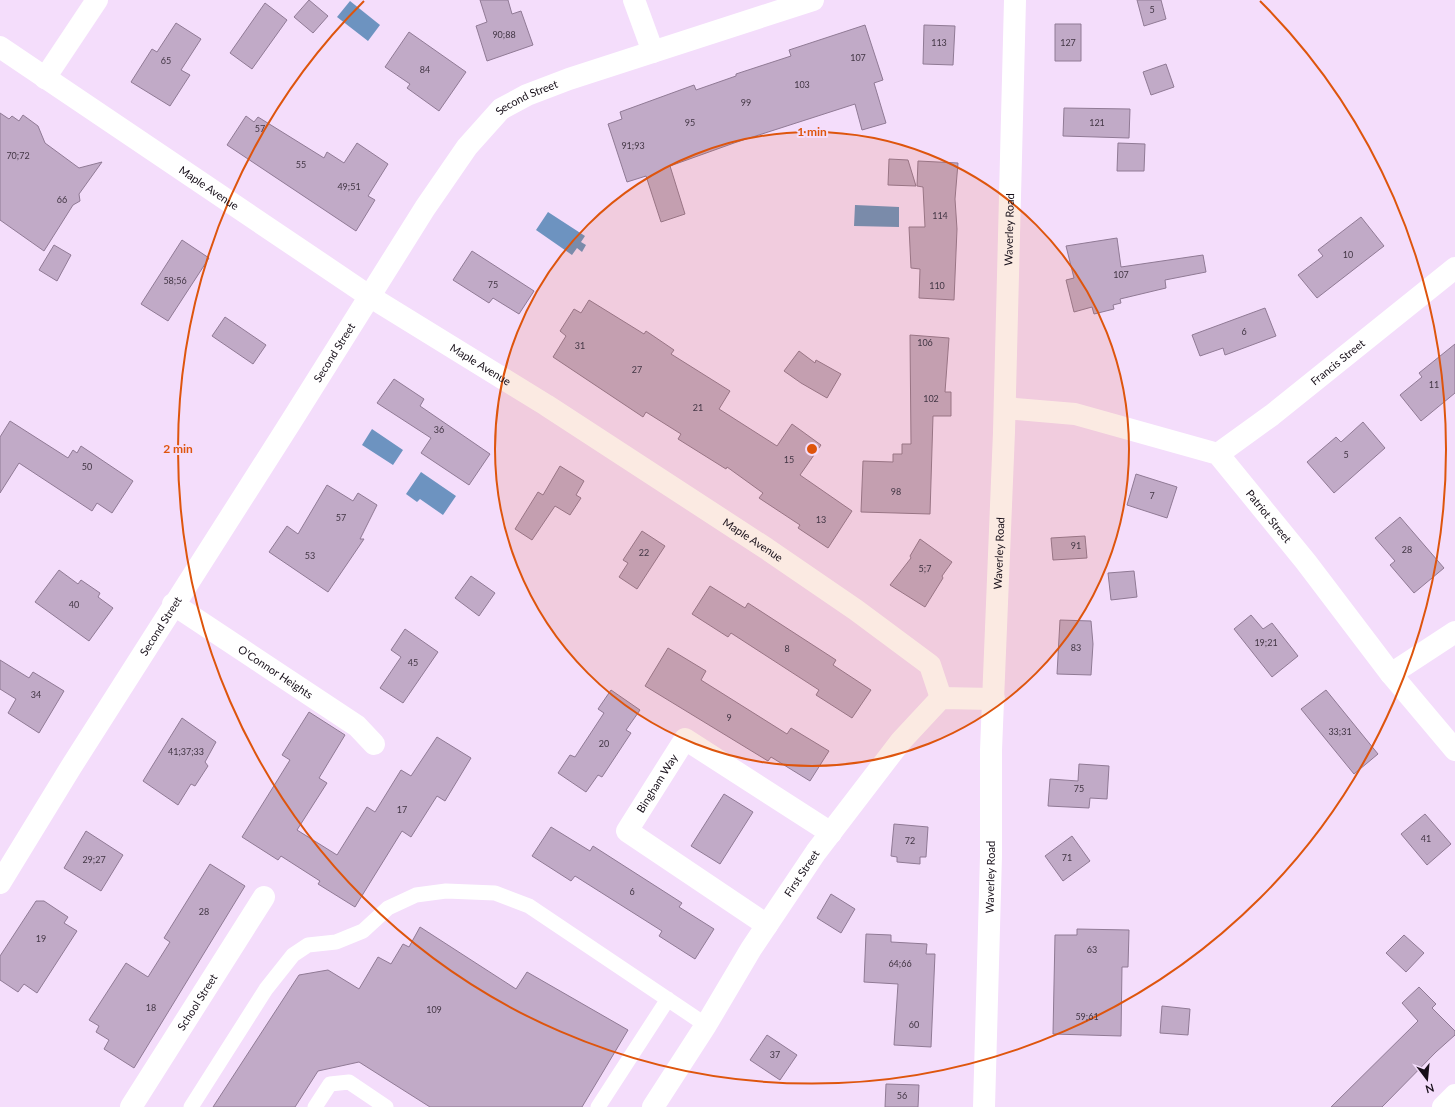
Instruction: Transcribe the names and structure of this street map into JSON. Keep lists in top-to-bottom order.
{
  "streets": {
    "street": [
      "Second Street",
      "Maple Avenue",
      "Waverley Road",
      "Francis Street",
      "Patriot Street",
      "O'Connor Heights",
      "Bingham Way",
      "First Street",
      "School Street"
    ]
  },
  "crossings": [
    ["Second Street", "Maple Avenue"],
    ["Second Street", "O'Connor Heights"],
    ["Maple Avenue", "First Street"],
    ["Francis Street", "Patriot Street"],
    ["Bingham Way", "First Street"]
  ],
  "house_numbers": [
    "5",
    "90;88",
    "113",
    "127",
    "107",
    "65",
    "84",
    "103",
    "99",
    "95",
    "121",
    "57",
    "91;93",
    "70;72",
    "55",
    "49;51",
    "66",
    "114",
    "10",
    "107",
    "58;56",
    "75",
    "110",
    "6",
    "106",
    "31",
    "27",
    "11",
    "102",
    "21",
    "36",
    "5",
    "15",
    "50",
    "98",
    "7",
    "57",
    "13",
    "91",
    "28",
    "22",
    "53",
    "5;7",
    "40",
    "19;21",
    "83",
    "8",
    "45",
    "34",
    "9",
    "33;31",
    "20",
    "41;37;33",
    "75",
    "17",
    "41",
    "72",
    "71",
    "29;27",
    "6",
    "28",
    "19",
    "63",
    "64;66",
    "18",
    "109",
    "59;61",
    "60",
    "37",
    "56"
  ],
  "north": "bottom",
  "rings": ["1 min", "2 min"]
}
